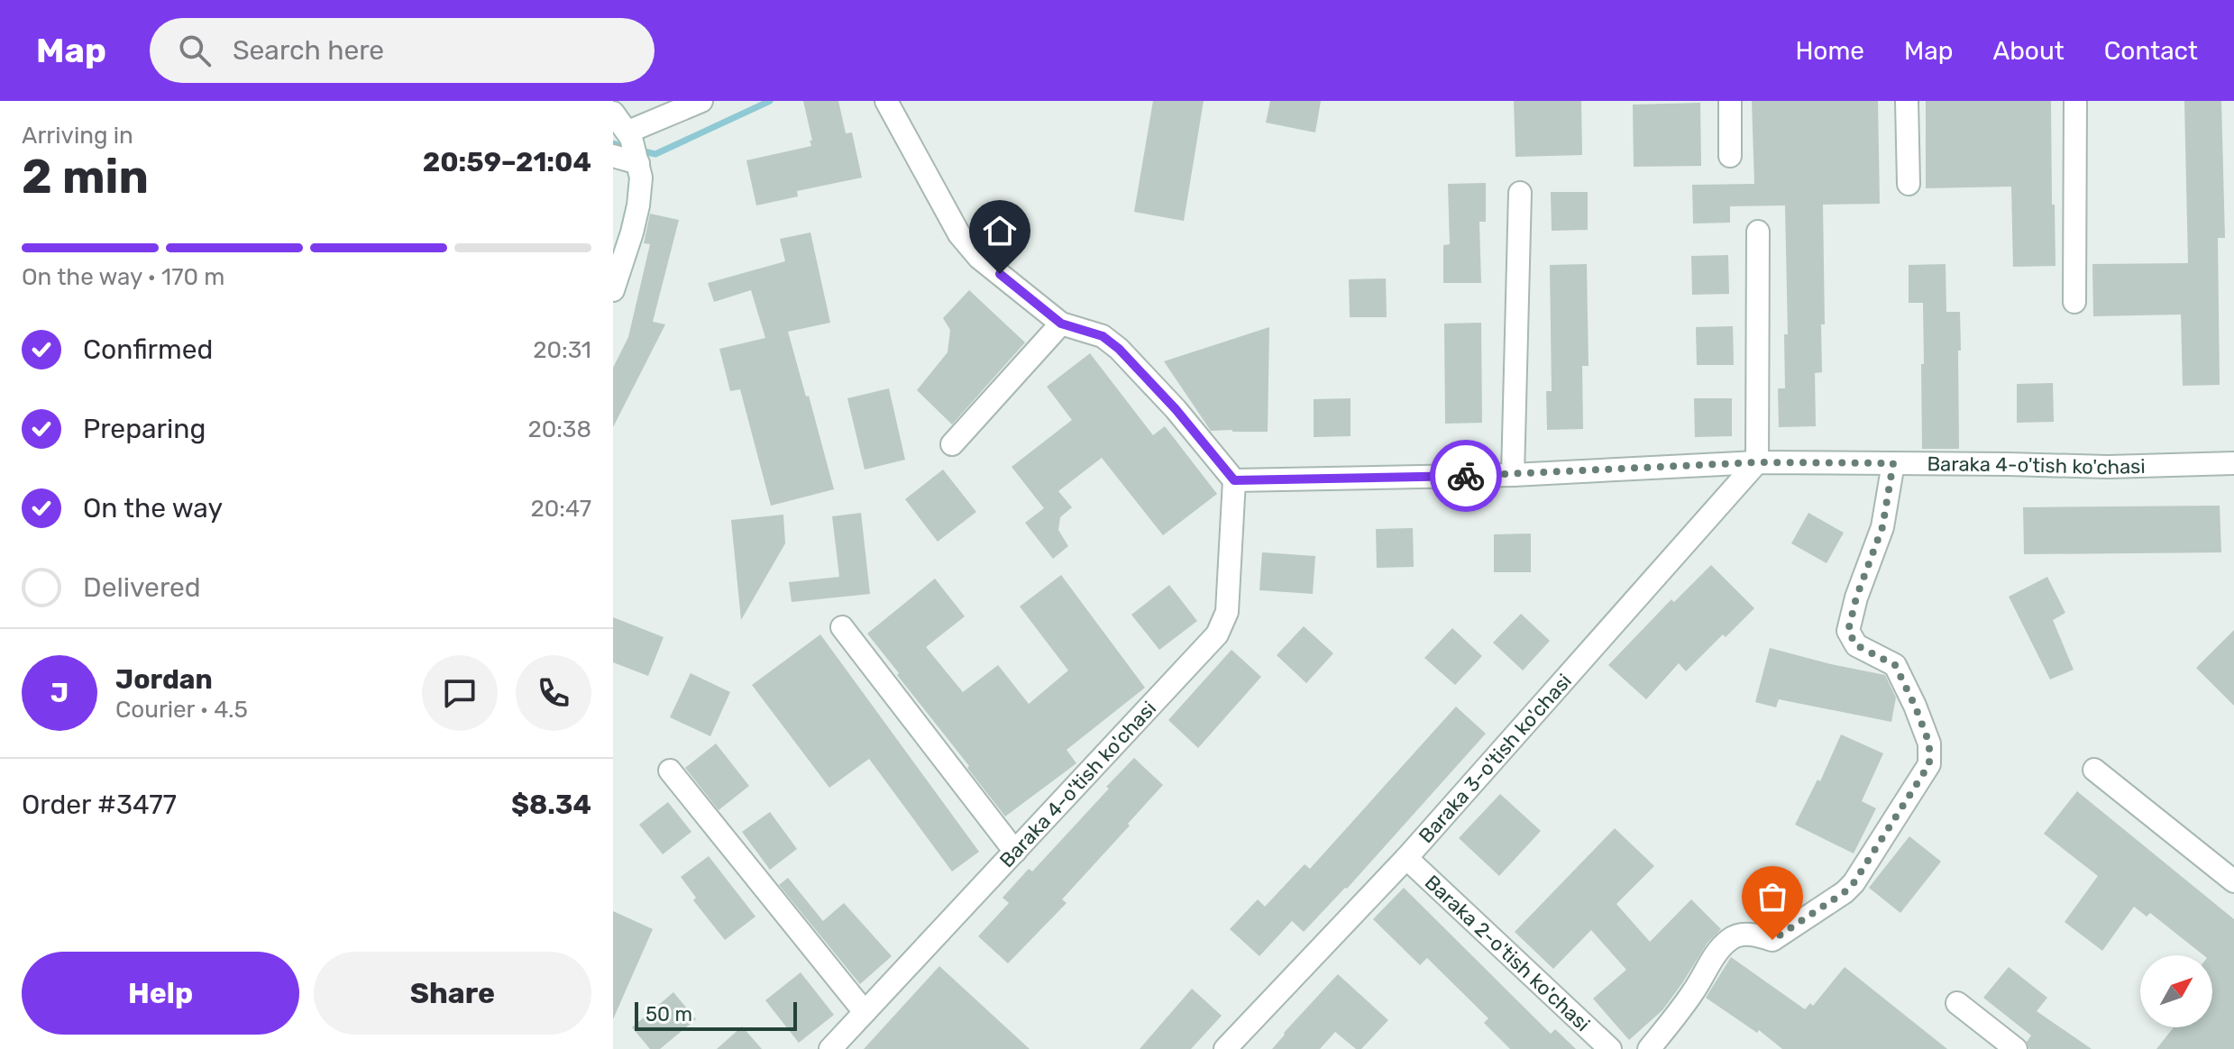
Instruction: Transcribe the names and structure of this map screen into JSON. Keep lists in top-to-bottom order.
{
  "streets": {
    "street": ["Baraka 4-o'tish ko'chasi", "Baraka 3-o'tish ko'chasi", "Baraka 2-o'tish ko'chasi"]
  },
  "crossings": [
    ["Baraka 4-o'tish ko'chasi", "Baraka 3-o'tish ko'chasi"],
    ["Baraka 3-o'tish ko'chasi", "Baraka 2-o'tish ko'chasi"]
  ],
  "scale_bar": "50 m",
  "north": "top right",
  "page": {
    "header": "Map",
    "search": "Search here",
    "nav": [
      "Home",
      "Map",
      "About",
      "Contact"
    ],
    "heading": ["2 min", "Arriving in", "20:59–21:04"],
    "panel": [
      "Jordan",
      "Courier · 4.5",
      "Order #3477",
      "$8.34"
    ],
    "bar": "On the way · 170 m",
    "list": [
      ["Confirmed", "20:31"],
      ["Preparing", "20:38"],
      ["On the way", "20:47"],
      "Delivered"
    ],
    "round": "J",
    "buttons": ["Help", "Share"],
    "scale": "50 m"
  }
}
